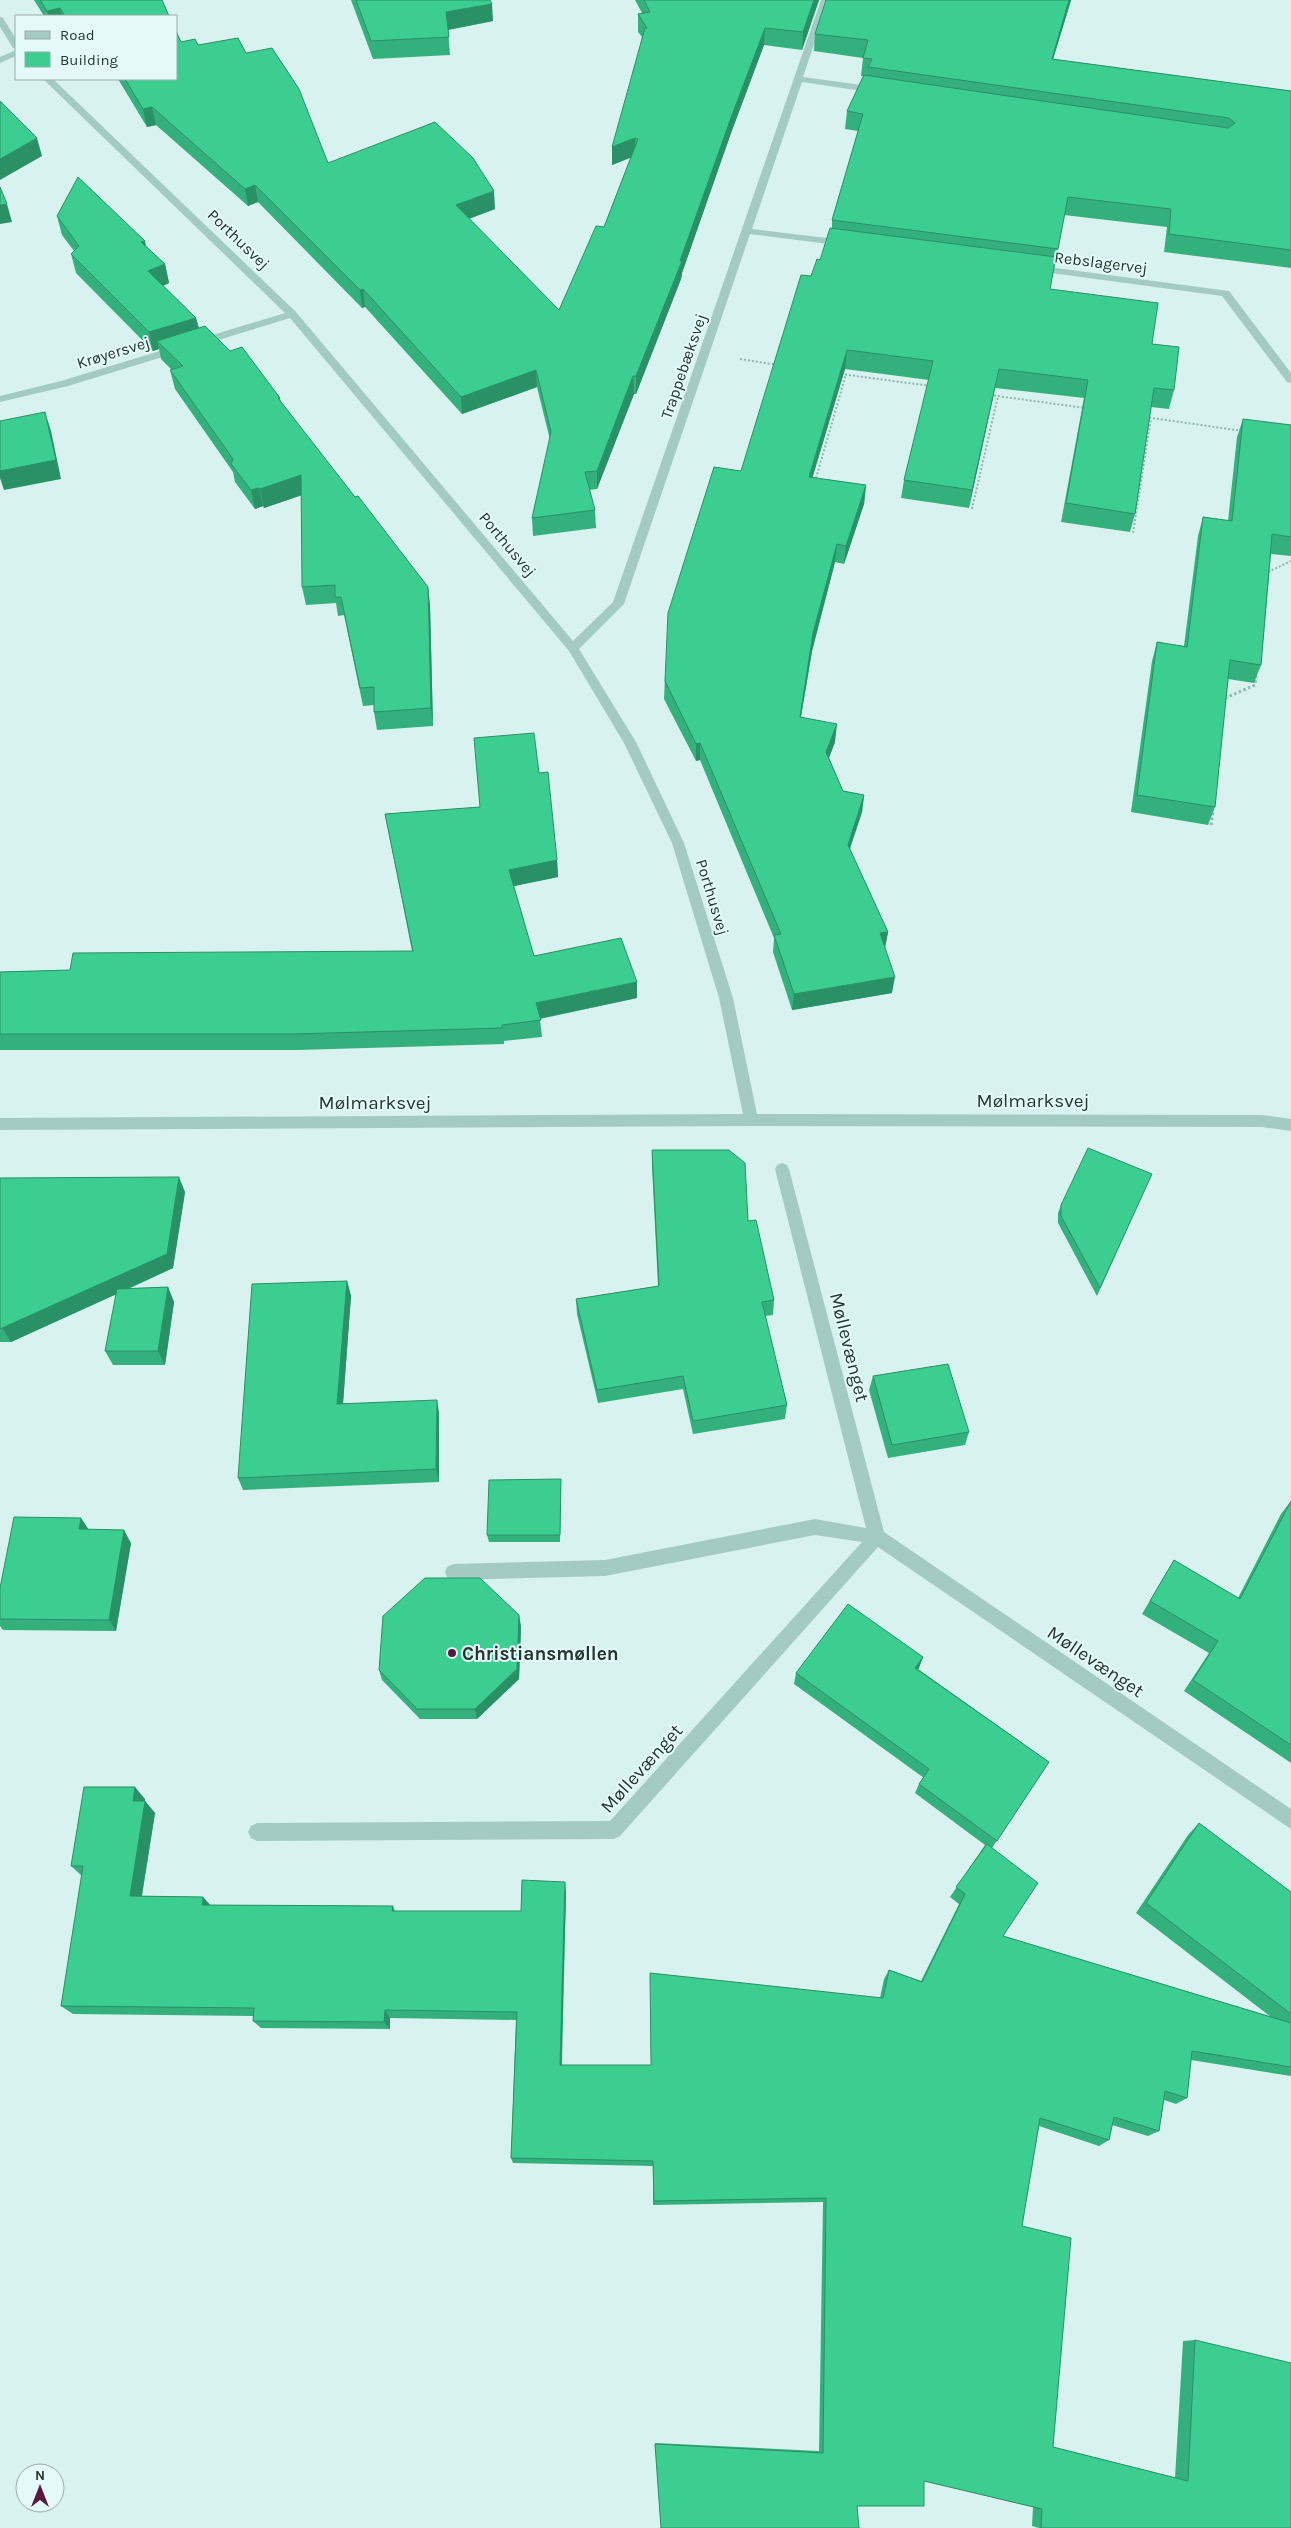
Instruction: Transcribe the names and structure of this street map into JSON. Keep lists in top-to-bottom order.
{
  "streets": {
    "street": [
      "Porthusvej",
      "Rebslagervej",
      "Krøyersvej",
      "Trappebæksvej",
      "Mølmarksvej",
      "Møllevænget"
    ]
  },
  "crossings": [
    ["Porthusvej", "Krøyersvej"],
    ["Porthusvej", "Trappebæksvej"],
    ["Porthusvej", "Mølmarksvej"]
  ],
  "places": ["Christiansmøllen"],
  "legend": ["Road", "Building"],
  "north": "top"
}
